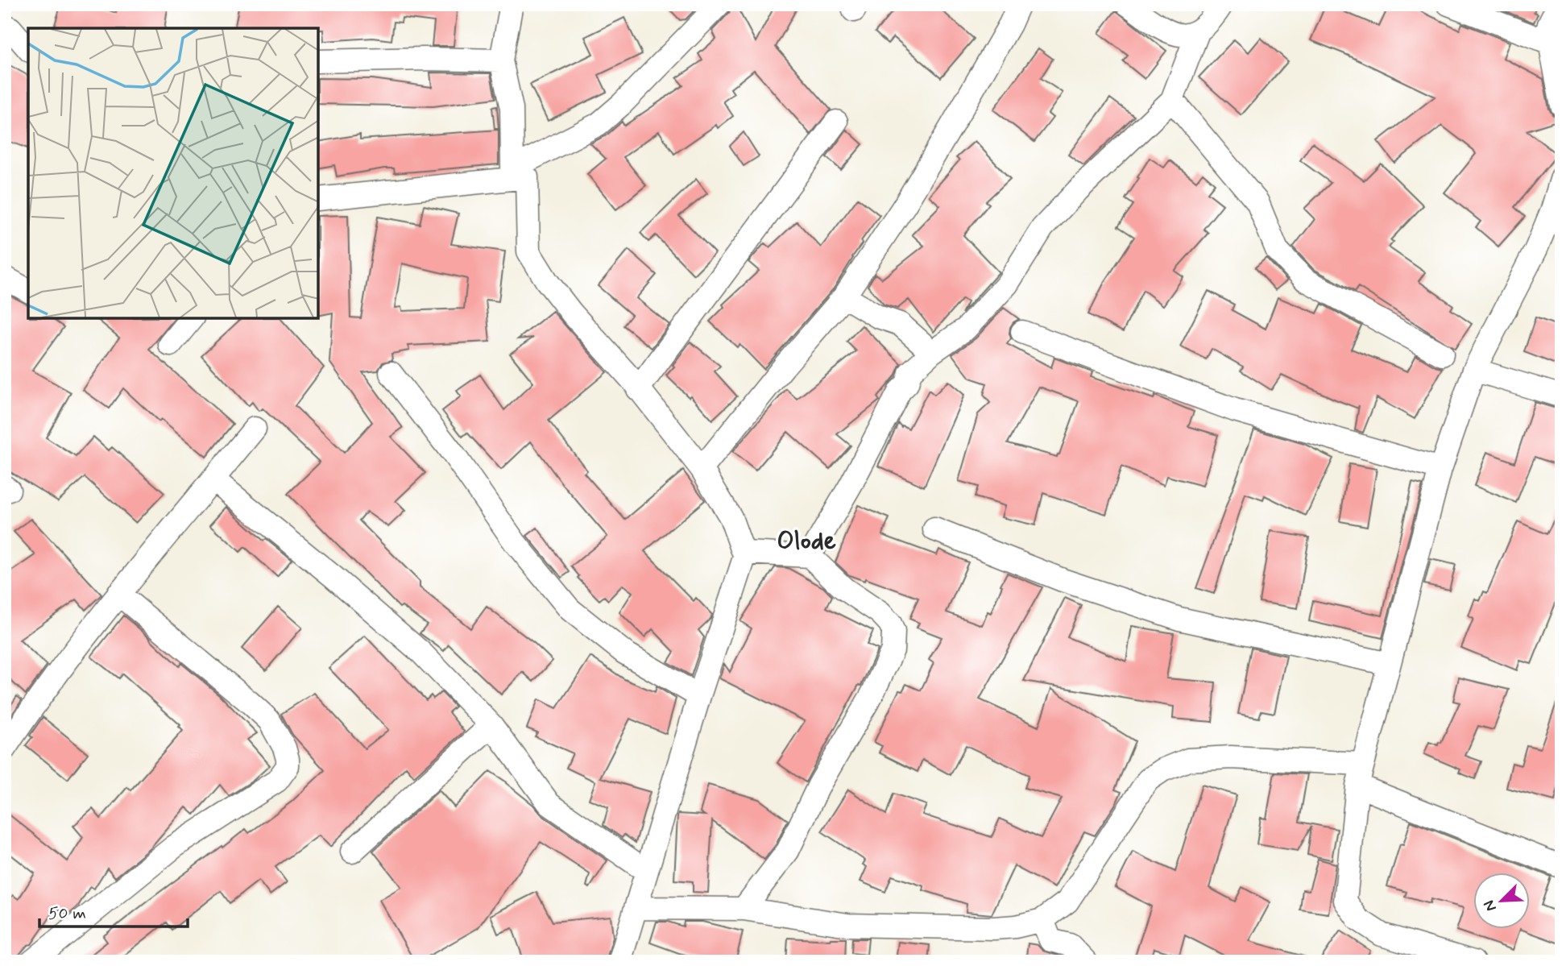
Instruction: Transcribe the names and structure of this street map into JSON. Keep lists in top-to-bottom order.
{
  "districts": ["Olode"],
  "scale_bar": "50 m",
  "north": "bottom left"
}
